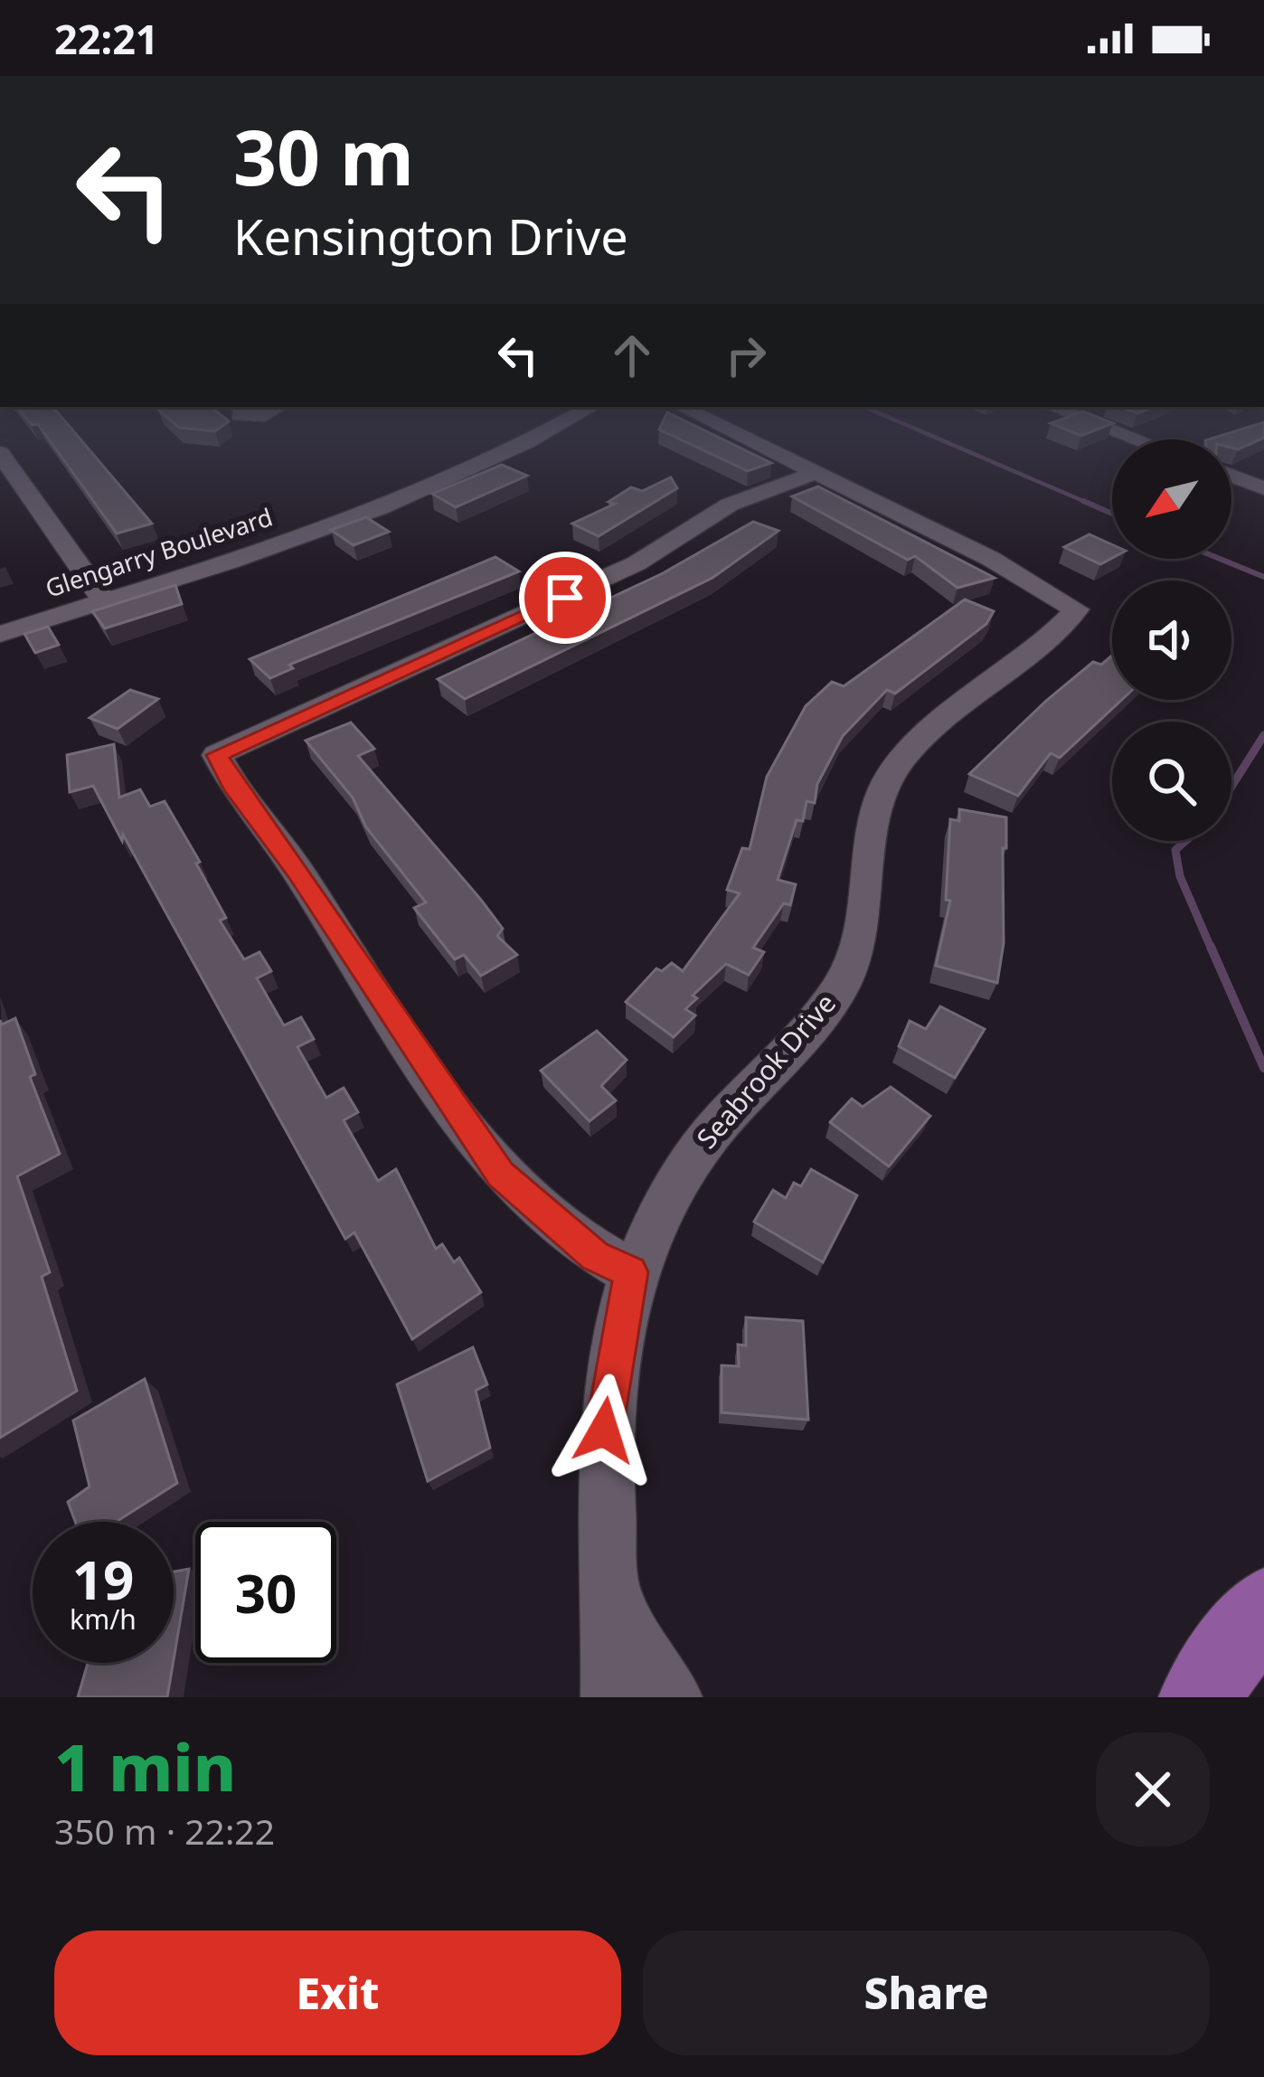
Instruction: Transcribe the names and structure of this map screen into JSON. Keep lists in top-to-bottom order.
{
  "streets": {
    "street": ["Glengarry Boulevard", "Seabrook Drive"]
  },
  "north": "bottom left",
  "page": {
    "status": "22:21",
    "turn": ["30 m", "Kensington Drive"],
    "speed": "19 km/h",
    "limit": "30",
    "heading": ["1 min", "350 m · 22:22"],
    "buttons": ["Exit", "Share"]
  }
}
